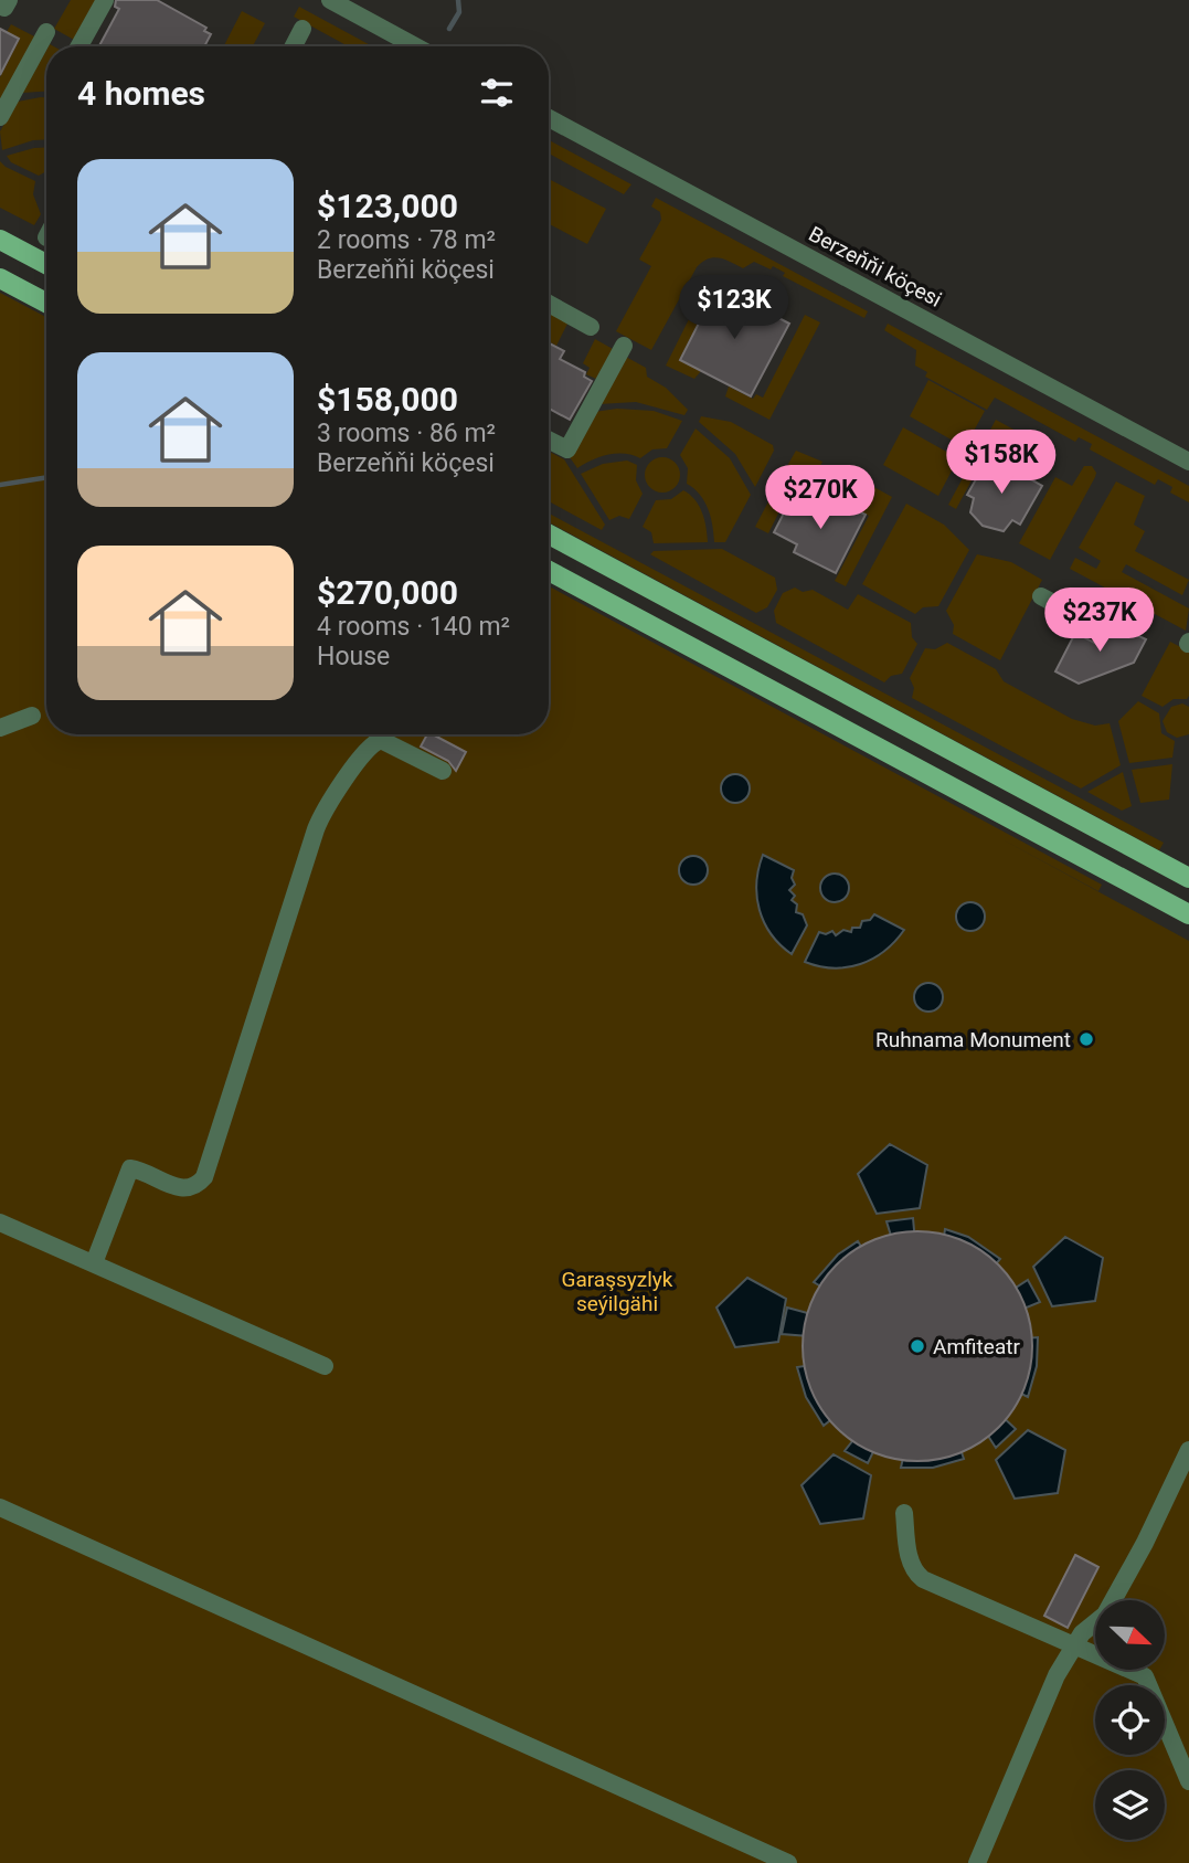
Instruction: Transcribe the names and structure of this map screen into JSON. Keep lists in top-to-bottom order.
{
  "streets": {
    "street": ["Berzeňňi köçesi"]
  },
  "parks": ["Garaşsyzlyk seýilgähi"],
  "places": ["Ruhnama Monument", "Amfiteatr"],
  "north": "bottom right",
  "page": {
    "heading": "4 homes",
    "list": [
      {
        "name": "$123,000",
        "note": "2 rooms · 78 m² · Berzeňňi köçesi"
      },
      {
        "name": "$158,000",
        "note": "3 rooms · 86 m² · Berzeňňi köçesi"
      },
      {
        "name": "$270,000",
        "note": "4 rooms · 140 m² · House"
      }
    ],
    "price": [
      "$123K",
      "$158K",
      "$270K",
      "$237K"
    ]
  }
}
